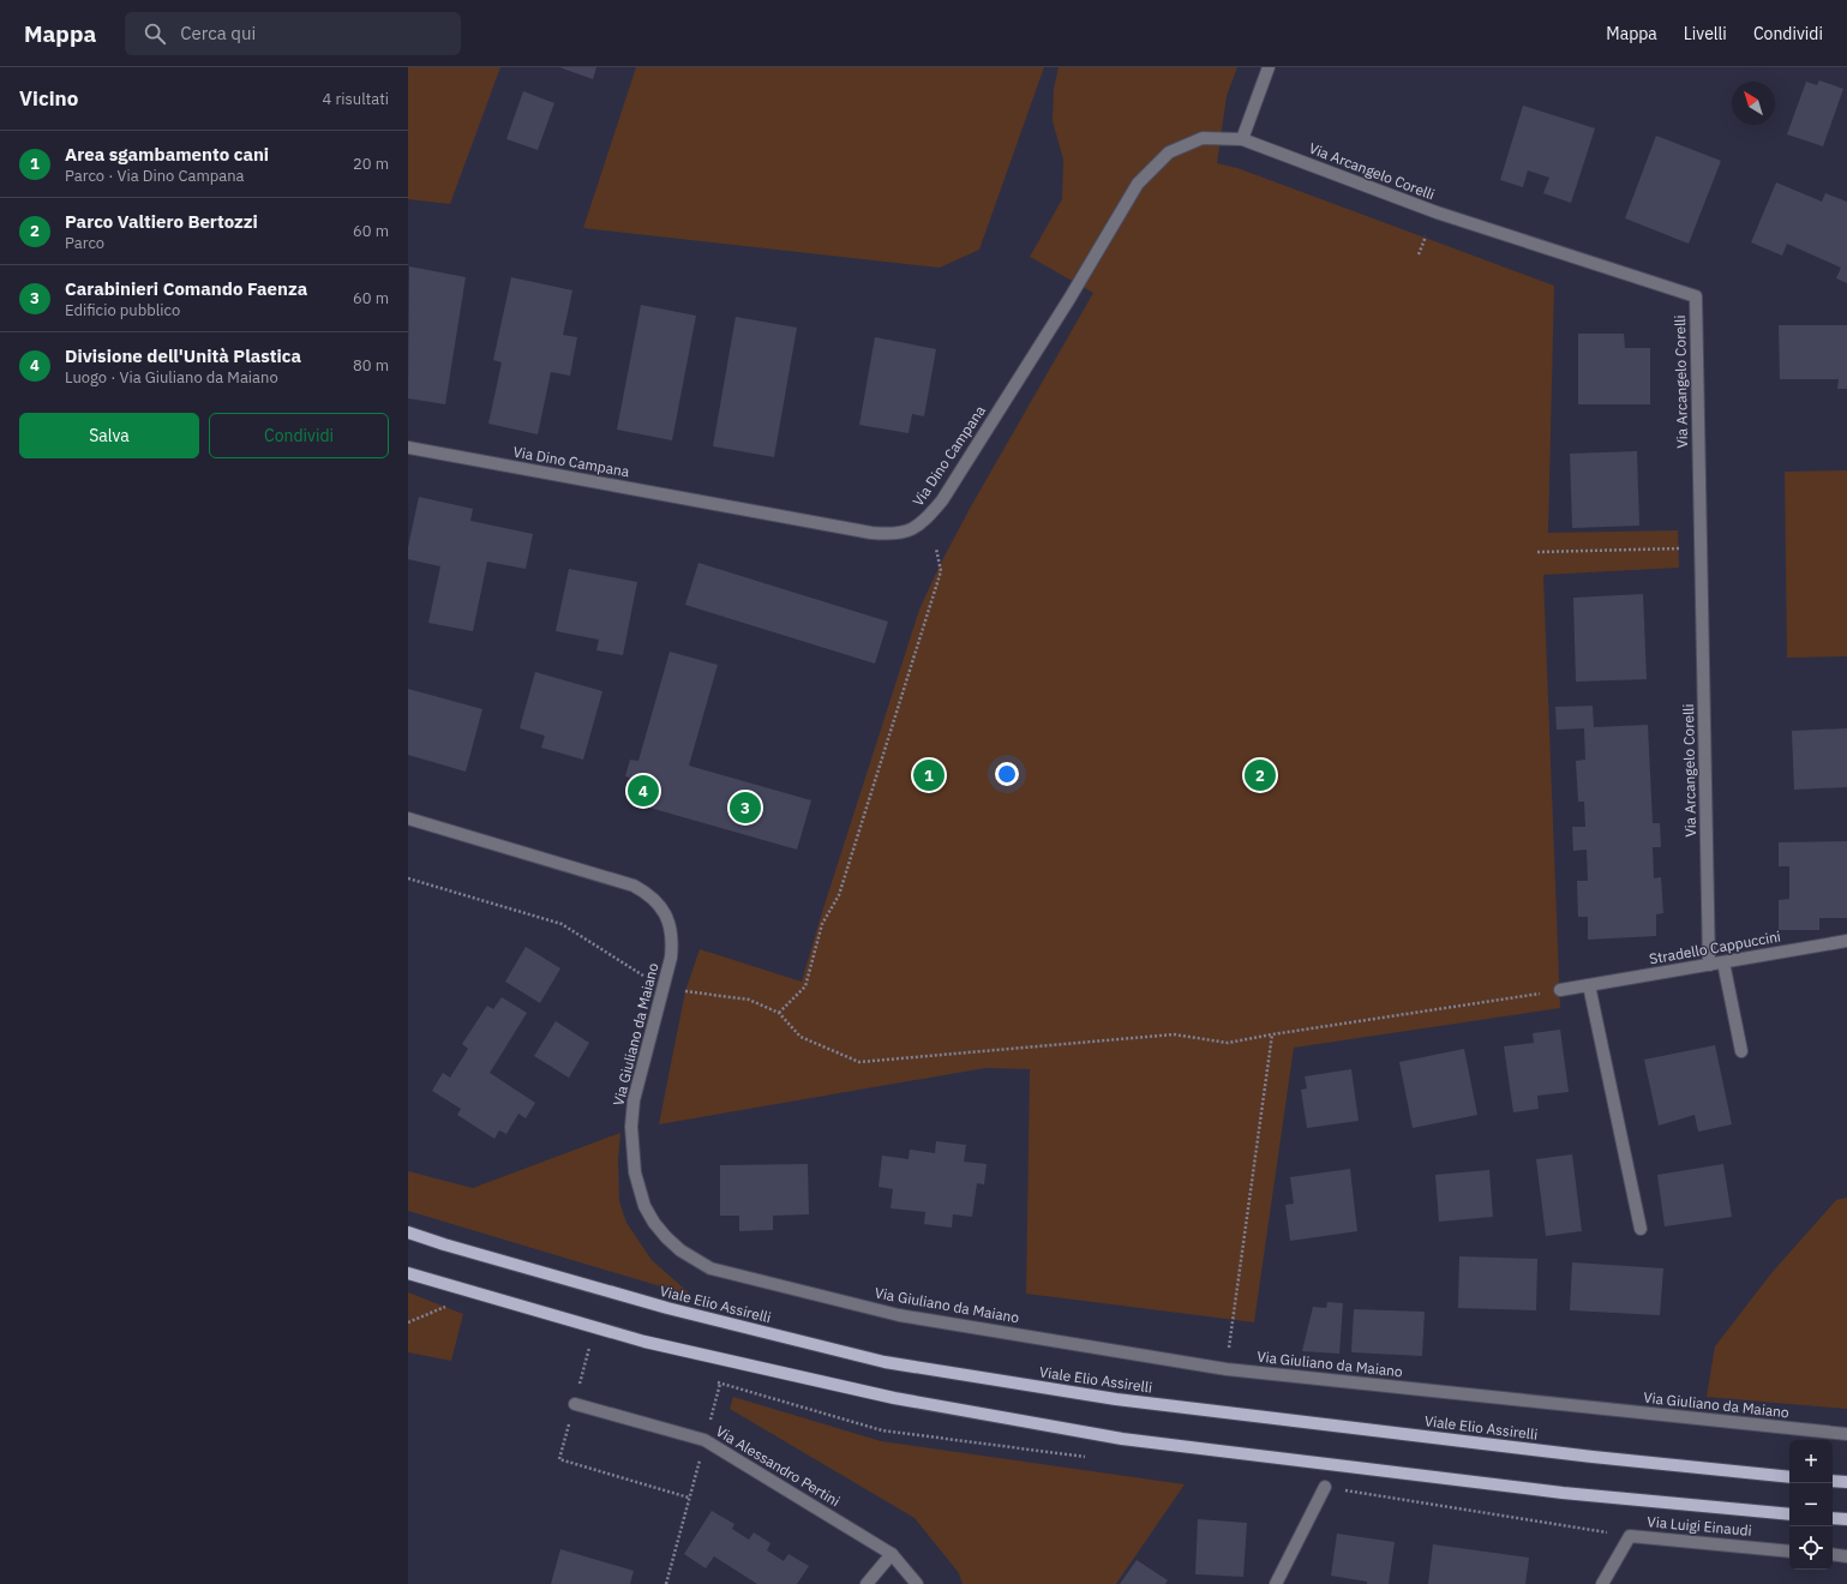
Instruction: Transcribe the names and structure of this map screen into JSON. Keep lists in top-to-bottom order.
{
  "streets": {
    "main road": ["Viale Elio Assirelli"],
    "street": [
      "Via Arcangelo Corelli",
      "Via Dino Campana",
      "Stradello Cappuccini",
      "Via Giuliano da Maiano",
      "Via Alessandro Pertini",
      "Via Luigi Einaudi"
    ]
  },
  "crossings": [
    ["Via Arcangelo Corelli", "Via Dino Campana"],
    ["Via Arcangelo Corelli", "Stradello Cappuccini"]
  ],
  "north": "top left",
  "page": {
    "header": "Mappa",
    "search": "Cerca qui",
    "nav": ["Mappa", "Livelli", "Condividi"],
    "heading": ["Vicino", "4 risultati"],
    "list": [
      {
        "mark": "1",
        "name": "Area sgambamento cani",
        "note": "Parco · Via Dino Campana",
        "value": "20 m"
      },
      {
        "mark": "2",
        "name": "Parco Valtiero Bertozzi",
        "note": "Parco",
        "value": "60 m"
      },
      {
        "mark": "3",
        "name": "Carabinieri Comando Faenza",
        "note": "Edificio pubblico",
        "value": "60 m"
      },
      {
        "mark": "4",
        "name": "Divisione dell'Unità Plastica",
        "note": "Luogo · Via Giuliano da Maiano",
        "value": "80 m"
      }
    ],
    "buttons": ["Salva", "Condividi"],
    "pins": [
      "1",
      "2",
      "4",
      "3"
    ],
    "map_buttons": ["+", "−"]
  }
}
